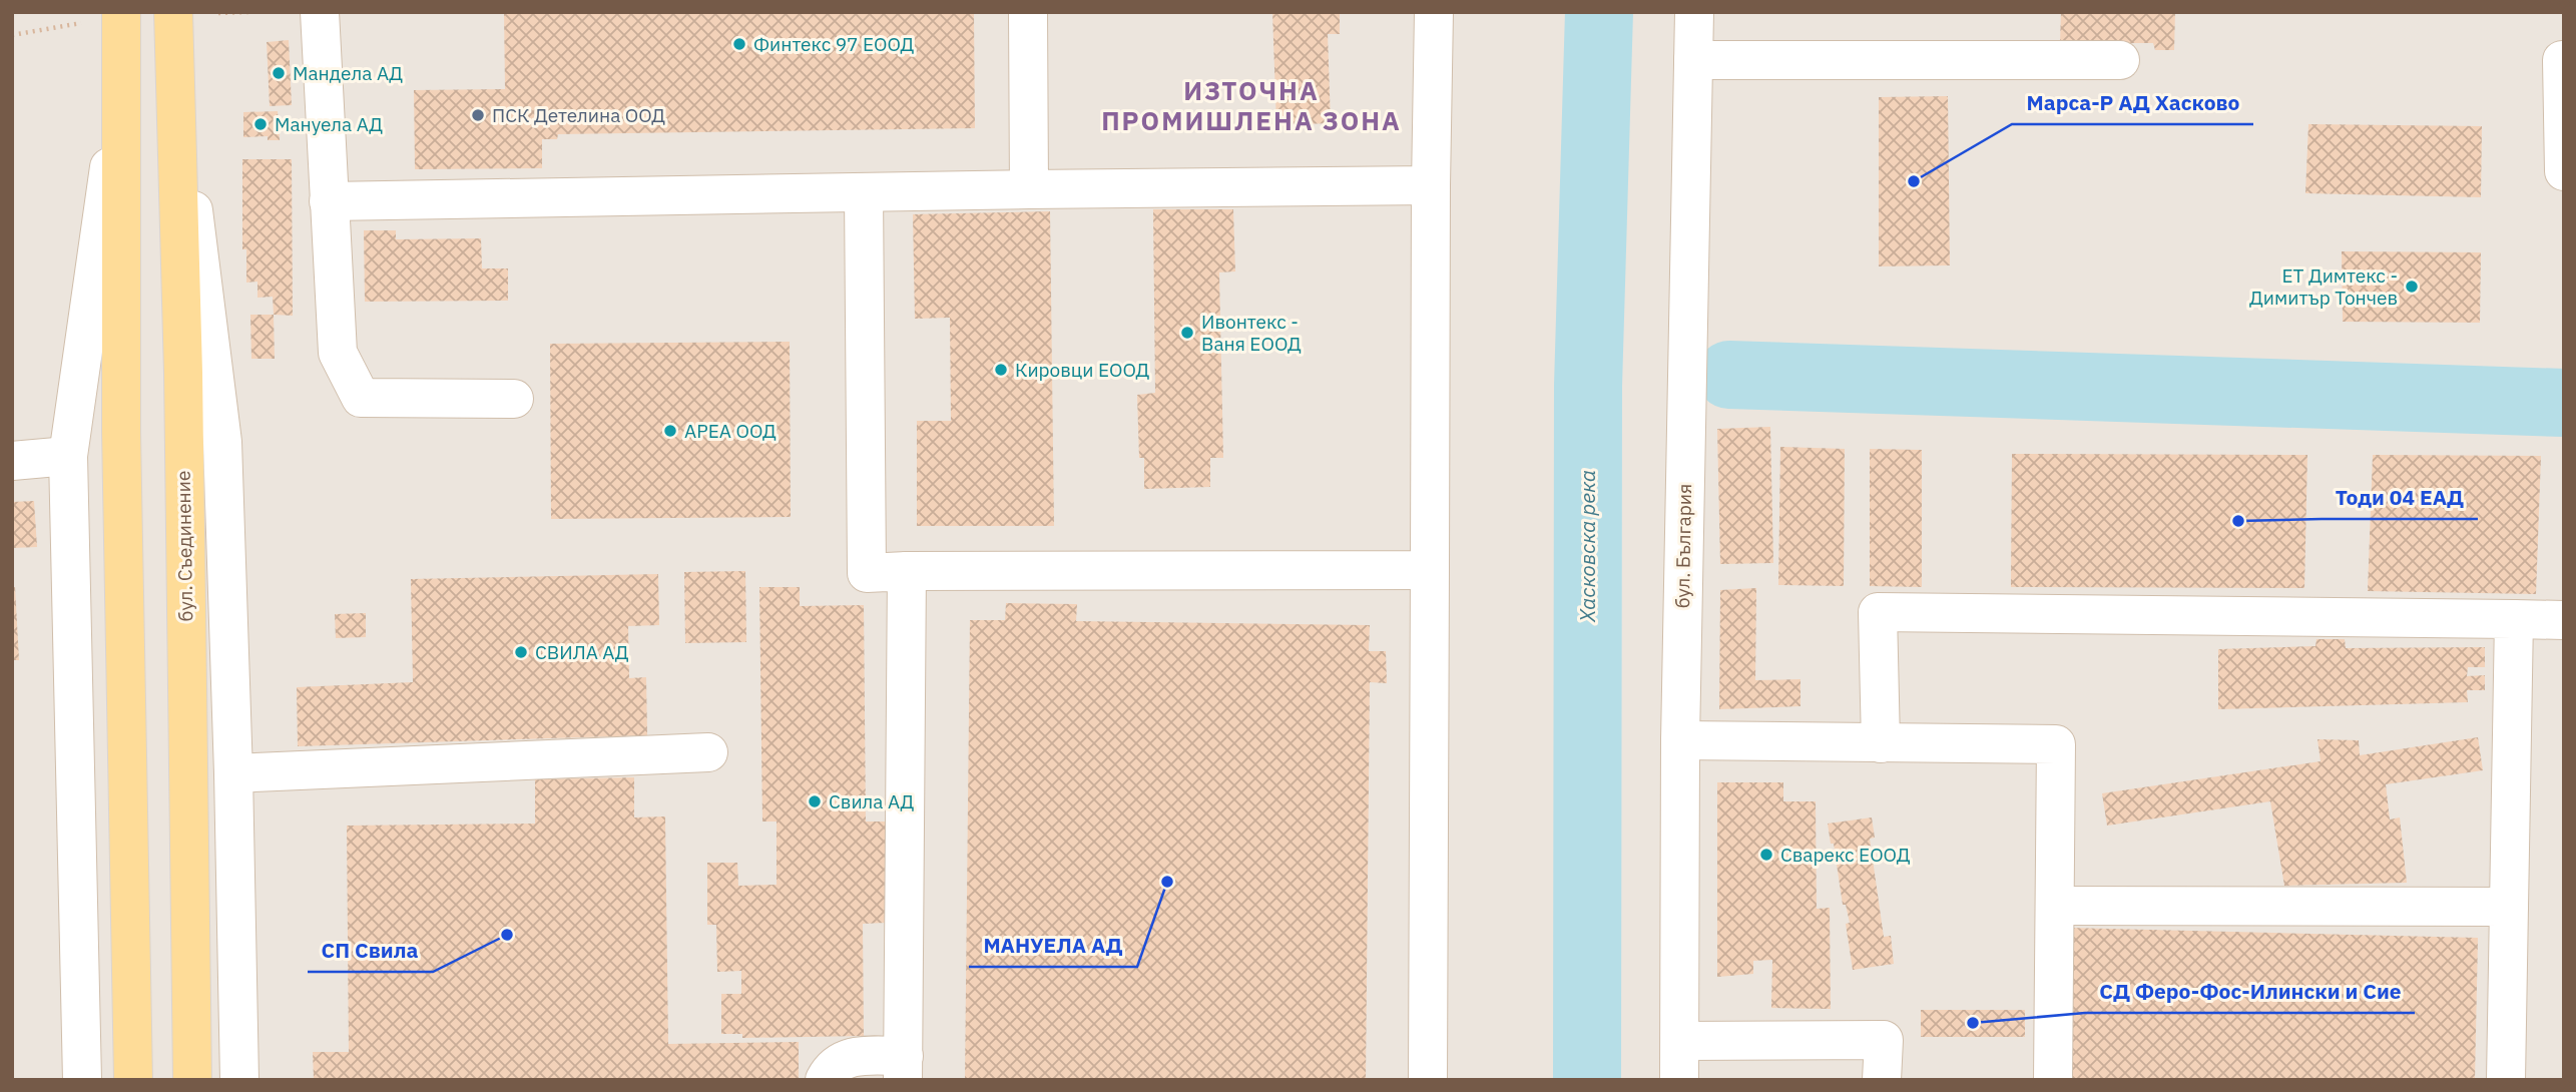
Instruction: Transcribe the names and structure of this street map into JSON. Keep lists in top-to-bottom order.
{
  "streets": {
    "main road": ["бул. Съединение"],
    "street": ["бул. България"]
  },
  "districts": ["ИЗТОЧНА ПРОМИШЛЕНА ЗОНА"],
  "water": ["Хасковска река"],
  "places": [
    "Финтекс 97 ЕООД",
    "Мандела АД",
    "ПСК Детелина ООД",
    "Мануела АД",
    "Марса-Р АД Хасково",
    "ЕТ Димтекс - Димитър Тончев",
    "Ивонтекс - Ваня ЕООД",
    "Кировци ЕООД",
    "АРЕА ООД",
    "Тоди 04 ЕАД",
    "СВИЛА АД",
    "Свила АД",
    "Сварекс ЕООД",
    "МАНУЕЛА АД",
    "СП Свила",
    "СД Феро-Фос-Илински и Сие"
  ]
}
